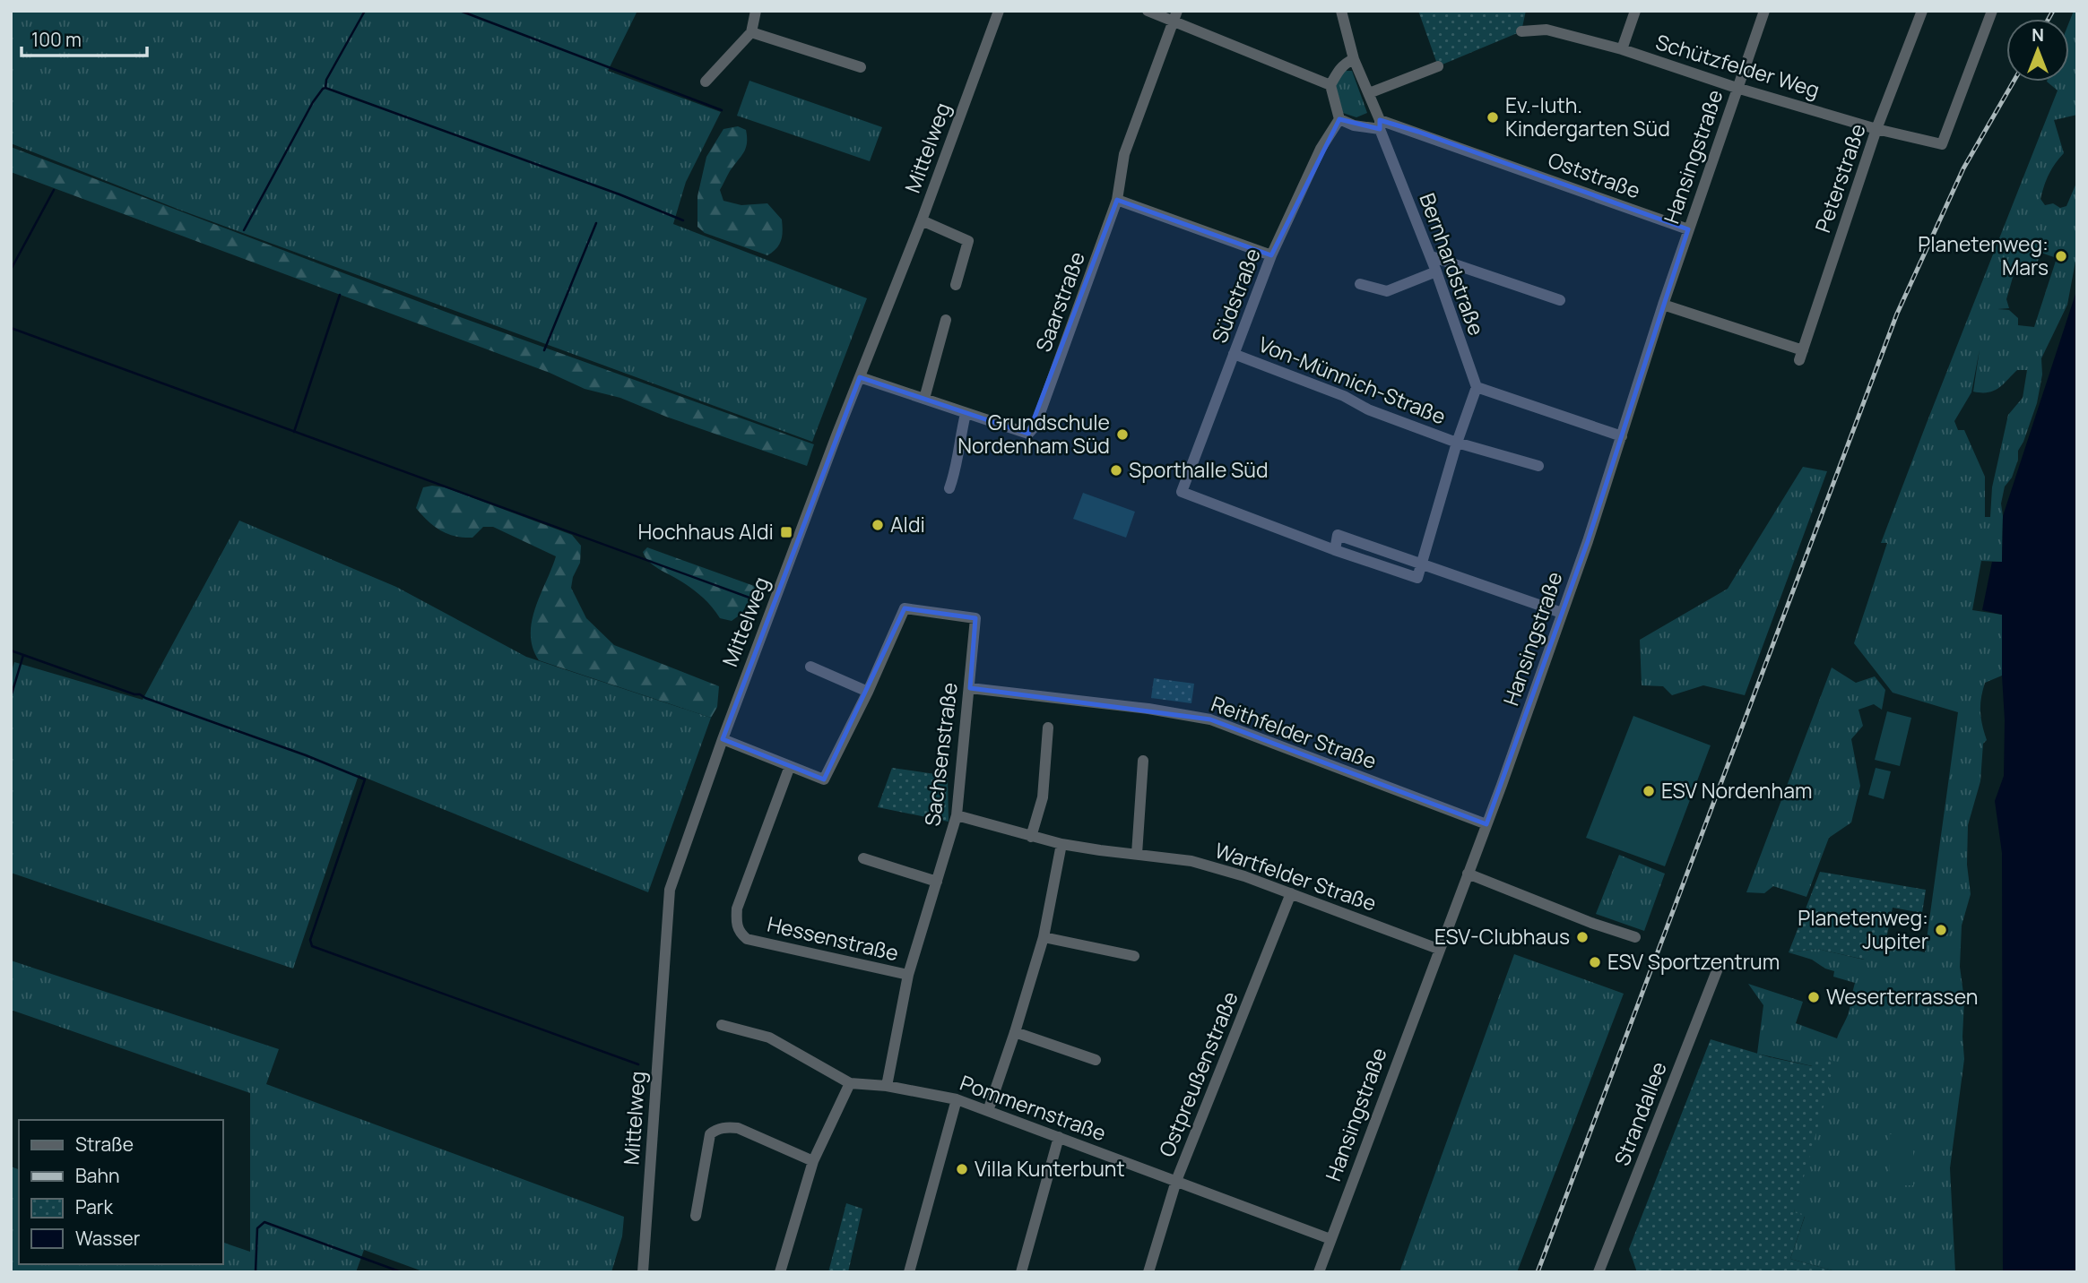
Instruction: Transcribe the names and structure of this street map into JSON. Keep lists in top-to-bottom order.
{
  "streets": {
    "street": [
      "Schützfelder Weg",
      "Mittelweg",
      "Hansingstraße",
      "Oststraße",
      "Peterstraße",
      "Bernhardstraße",
      "Südstraße",
      "Saarstraße",
      "Von-Münnich-Straße",
      "Reithfelder Straße",
      "Sachsenstraße",
      "Wartfelder Straße",
      "Hessenstraße",
      "Ostpreußenstraße",
      "Pommernstraße",
      "Strandallee"
    ]
  },
  "crossings": [
    ["Schützfelder Weg", "Hansingstraße"],
    ["Schützfelder Weg", "Peterstraße"],
    ["Mittelweg", "Saarstraße"],
    ["Mittelweg", "Sachsenstraße"],
    ["Hansingstraße", "Oststraße"],
    ["Hansingstraße", "Peterstraße"],
    ["Hansingstraße", "Reithfelder Straße"],
    ["Hansingstraße", "Wartfelder Straße"],
    ["Hansingstraße", "Pommernstraße"],
    ["Oststraße", "Bernhardstraße"],
    ["Oststraße", "Südstraße"],
    ["Südstraße", "Von-Münnich-Straße"],
    ["Reithfelder Straße", "Sachsenstraße"],
    ["Sachsenstraße", "Wartfelder Straße"],
    ["Sachsenstraße", "Hessenstraße"],
    ["Sachsenstraße", "Pommernstraße"],
    ["Wartfelder Straße", "Ostpreußenstraße"],
    ["Ostpreußenstraße", "Pommernstraße"]
  ],
  "places": {
    "other": [
      "Ev.-luth. Kindergarten Süd",
      "Planetenweg: Mars",
      "Grundschule Nordenham Süd",
      "Sporthalle Süd",
      "Aldi",
      "ESV Nordenham",
      "Planetenweg: Jupiter",
      "ESV-Clubhaus",
      "ESV Sportzentrum",
      "Weserterrassen",
      "Villa Kunterbunt"
    ],
    "transit": ["Hochhaus Aldi"]
  },
  "legend": [
    "Straße",
    "Bahn",
    "Park",
    "Wasser"
  ],
  "scale_bar": "100 m",
  "north": "top"
}
